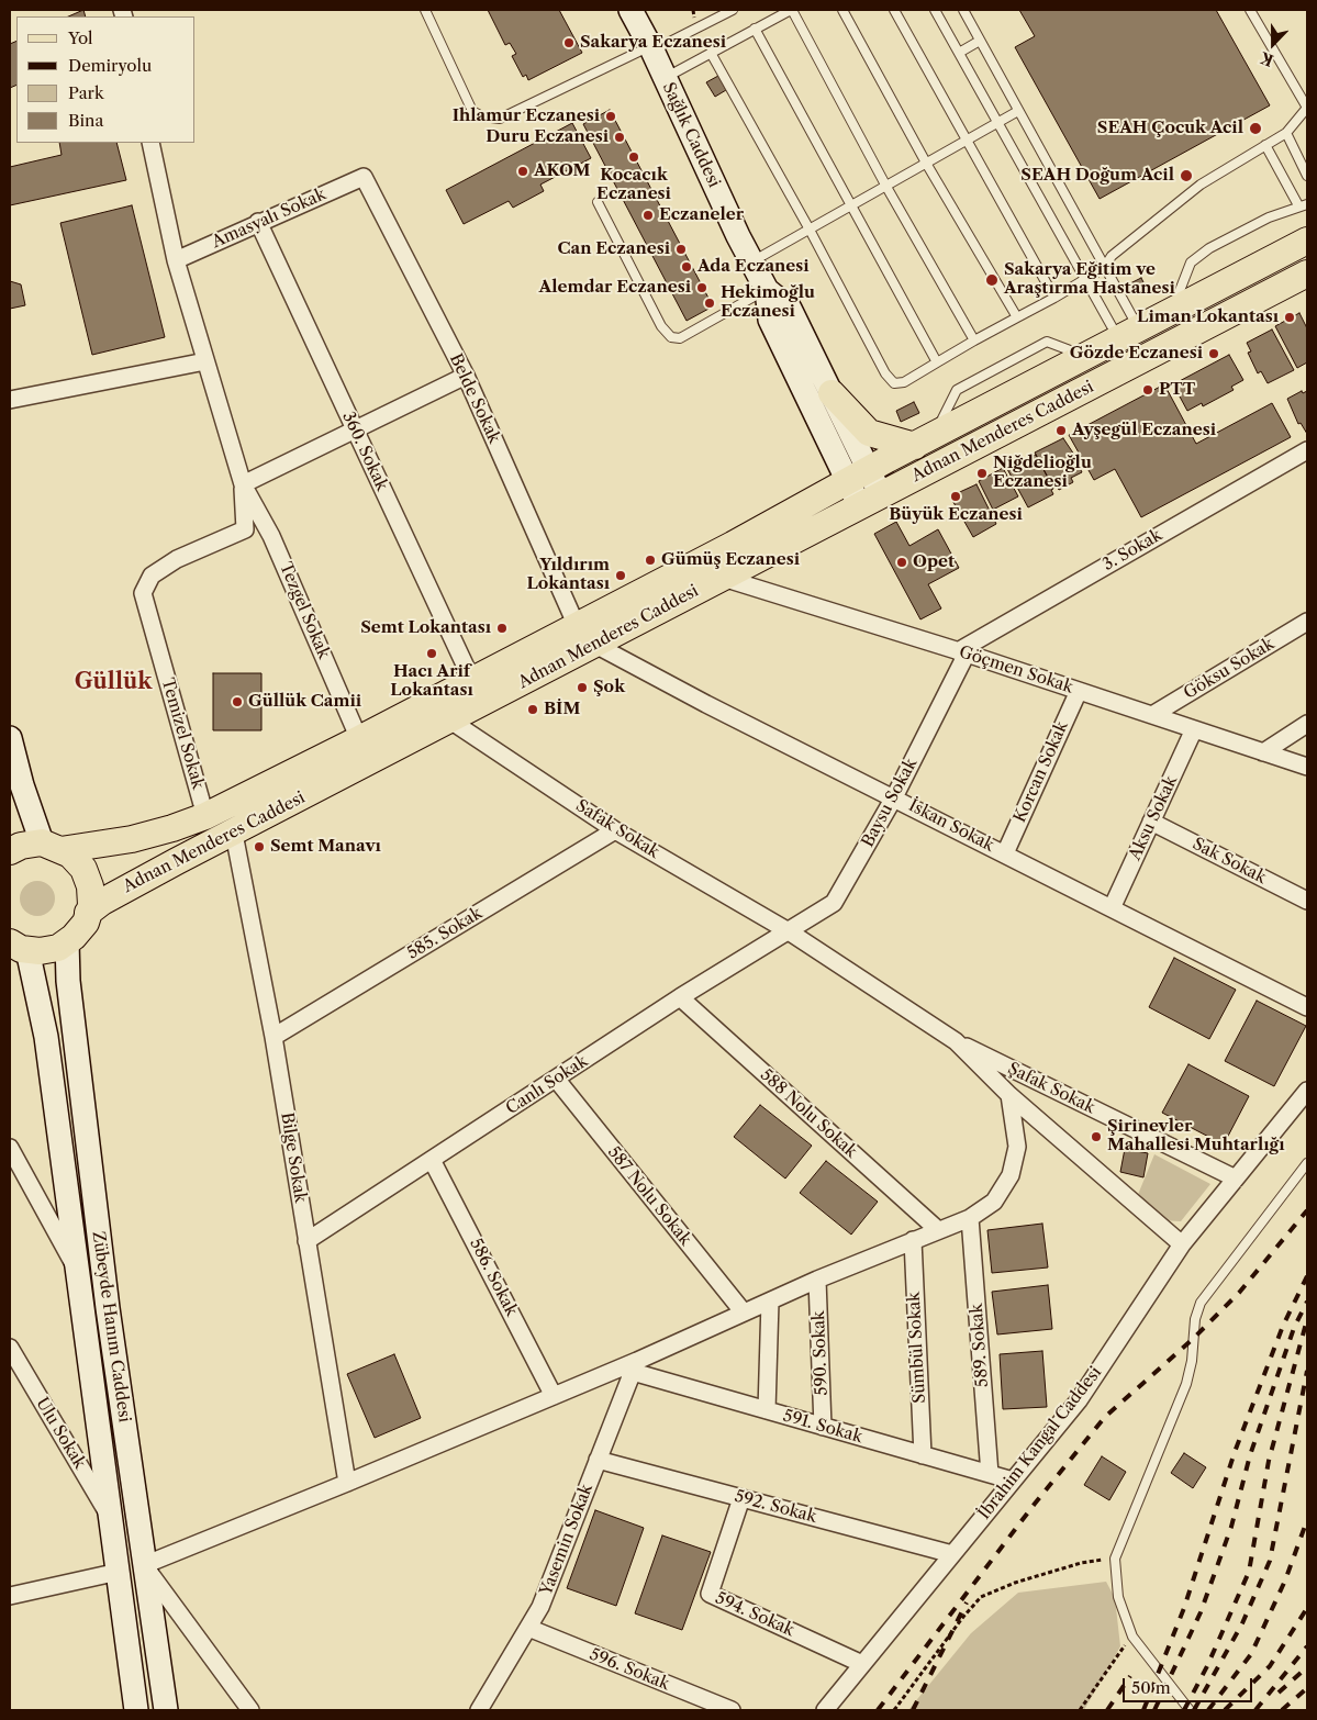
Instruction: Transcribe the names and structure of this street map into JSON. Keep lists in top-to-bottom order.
{
  "streets": {
    "main road": ["Sağlık Caddesi", "Adnan Menderes Caddesi", "Zübeyde Hanım Caddesi"],
    "street": [
      "Amasyalı Sokak",
      "Belde Sokak",
      "360. Sokak",
      "3. Sokak",
      "Tezgel Sokak",
      "Göksu Sokak",
      "Göçmen Sokak",
      "Temizel Sokak",
      "Korcan Sokak",
      "Baysu Sokak",
      "Aksu Sokak",
      "İskan Sokak",
      "Safak Sokak",
      "Sak Sokak",
      "585. Sokak",
      "Canlı Sokak",
      "Şafak Sokak",
      "588 Nolu Sokak",
      "Bilge Sokak",
      "587 Nolu Sokak",
      "586. Sokak",
      "589. Sokak",
      "Sümbül Sokak",
      "590. Sokak",
      "591. Sokak",
      "Ulu Sokak",
      "İbrahim Kangal Caddesi",
      "592. Sokak",
      "Yasemin Sokak",
      "594. Sokak",
      "596. Sokak"
    ]
  },
  "crossings": [
    ["Sağlık Caddesi", "Adnan Menderes Caddesi"],
    ["Amasyalı Sokak", "Belde Sokak"],
    ["Amasyalı Sokak", "360. Sokak"],
    ["Belde Sokak", "Adnan Menderes Caddesi"],
    ["Adnan Menderes Caddesi", "360. Sokak"],
    ["Adnan Menderes Caddesi", "Tezgel Sokak"],
    ["Adnan Menderes Caddesi", "Göçmen Sokak"],
    ["Adnan Menderes Caddesi", "Temizel Sokak"],
    ["Adnan Menderes Caddesi", "İskan Sokak"],
    ["Adnan Menderes Caddesi", "Safak Sokak"],
    ["Adnan Menderes Caddesi", "Bilge Sokak"],
    ["3. Sokak", "Göçmen Sokak"],
    ["3. Sokak", "Baysu Sokak"],
    ["Tezgel Sokak", "Temizel Sokak"],
    ["Göksu Sokak", "Göçmen Sokak"],
    ["Göçmen Sokak", "Korcan Sokak"],
    ["Göçmen Sokak", "Baysu Sokak"],
    ["Göçmen Sokak", "Aksu Sokak"],
    ["Korcan Sokak", "İskan Sokak"],
    ["Baysu Sokak", "İskan Sokak"],
    ["Baysu Sokak", "Safak Sokak"],
    ["Baysu Sokak", "Canlı Sokak"],
    ["Baysu Sokak", "Şafak Sokak"],
    ["Aksu Sokak", "İskan Sokak"],
    ["Aksu Sokak", "Sak Sokak"],
    ["Safak Sokak", "585. Sokak"],
    ["Safak Sokak", "Canlı Sokak"],
    ["Safak Sokak", "Şafak Sokak"],
    ["585. Sokak", "Bilge Sokak"],
    ["Canlı Sokak", "Şafak Sokak"],
    ["Canlı Sokak", "588 Nolu Sokak"],
    ["Canlı Sokak", "Bilge Sokak"],
    ["Canlı Sokak", "587 Nolu Sokak"],
    ["Canlı Sokak", "586. Sokak"],
    ["Şafak Sokak", "İbrahim Kangal Caddesi"],
    ["Zübeyde Hanım Caddesi", "Ulu Sokak"],
    ["589. Sokak", "591. Sokak"],
    ["Sümbül Sokak", "591. Sokak"],
    ["590. Sokak", "591. Sokak"],
    ["591. Sokak", "İbrahim Kangal Caddesi"],
    ["591. Sokak", "Yasemin Sokak"],
    ["İbrahim Kangal Caddesi", "592. Sokak"],
    ["İbrahim Kangal Caddesi", "594. Sokak"],
    ["592. Sokak", "Yasemin Sokak"],
    ["592. Sokak", "594. Sokak"],
    ["Yasemin Sokak", "596. Sokak"]
  ],
  "districts": ["Güllük"],
  "places": [
    "Sakarya Eczanesi",
    "Ihlamur Eczanesi",
    "SEAH Çocuk Acil",
    "Duru Eczanesi",
    "Kocacık Eczanesi",
    "AKOM",
    "SEAH Doğum Acil",
    "Eczaneler",
    "Can Eczanesi",
    "Ada Eczanesi",
    "Sakarya Eğitim ve Araştırma Hastanesi",
    "Alemdar Eczanesi",
    "Hekimoğlu Eczanesi",
    "Liman Lokantası",
    "Gözde Eczanesi",
    "PTT",
    "Ayşegül Eczanesi",
    "Niğdelioğlu Eczanesi",
    "Büyük Eczanesi",
    "Gümüş Eczanesi",
    "Opet",
    "Yıldırım Lokantası",
    "Semt Lokantası",
    "Hacı Arif Lokantası",
    "Şok",
    "Güllük Camii",
    "BİM",
    "Semt Manavı",
    "Şirinevler Mahallesi Muhtarlığı"
  ],
  "legend": [
    "Yol",
    "Demiryolu",
    "Park",
    "Bina"
  ],
  "scale_bar": "50 m",
  "north": "bottom"
}
